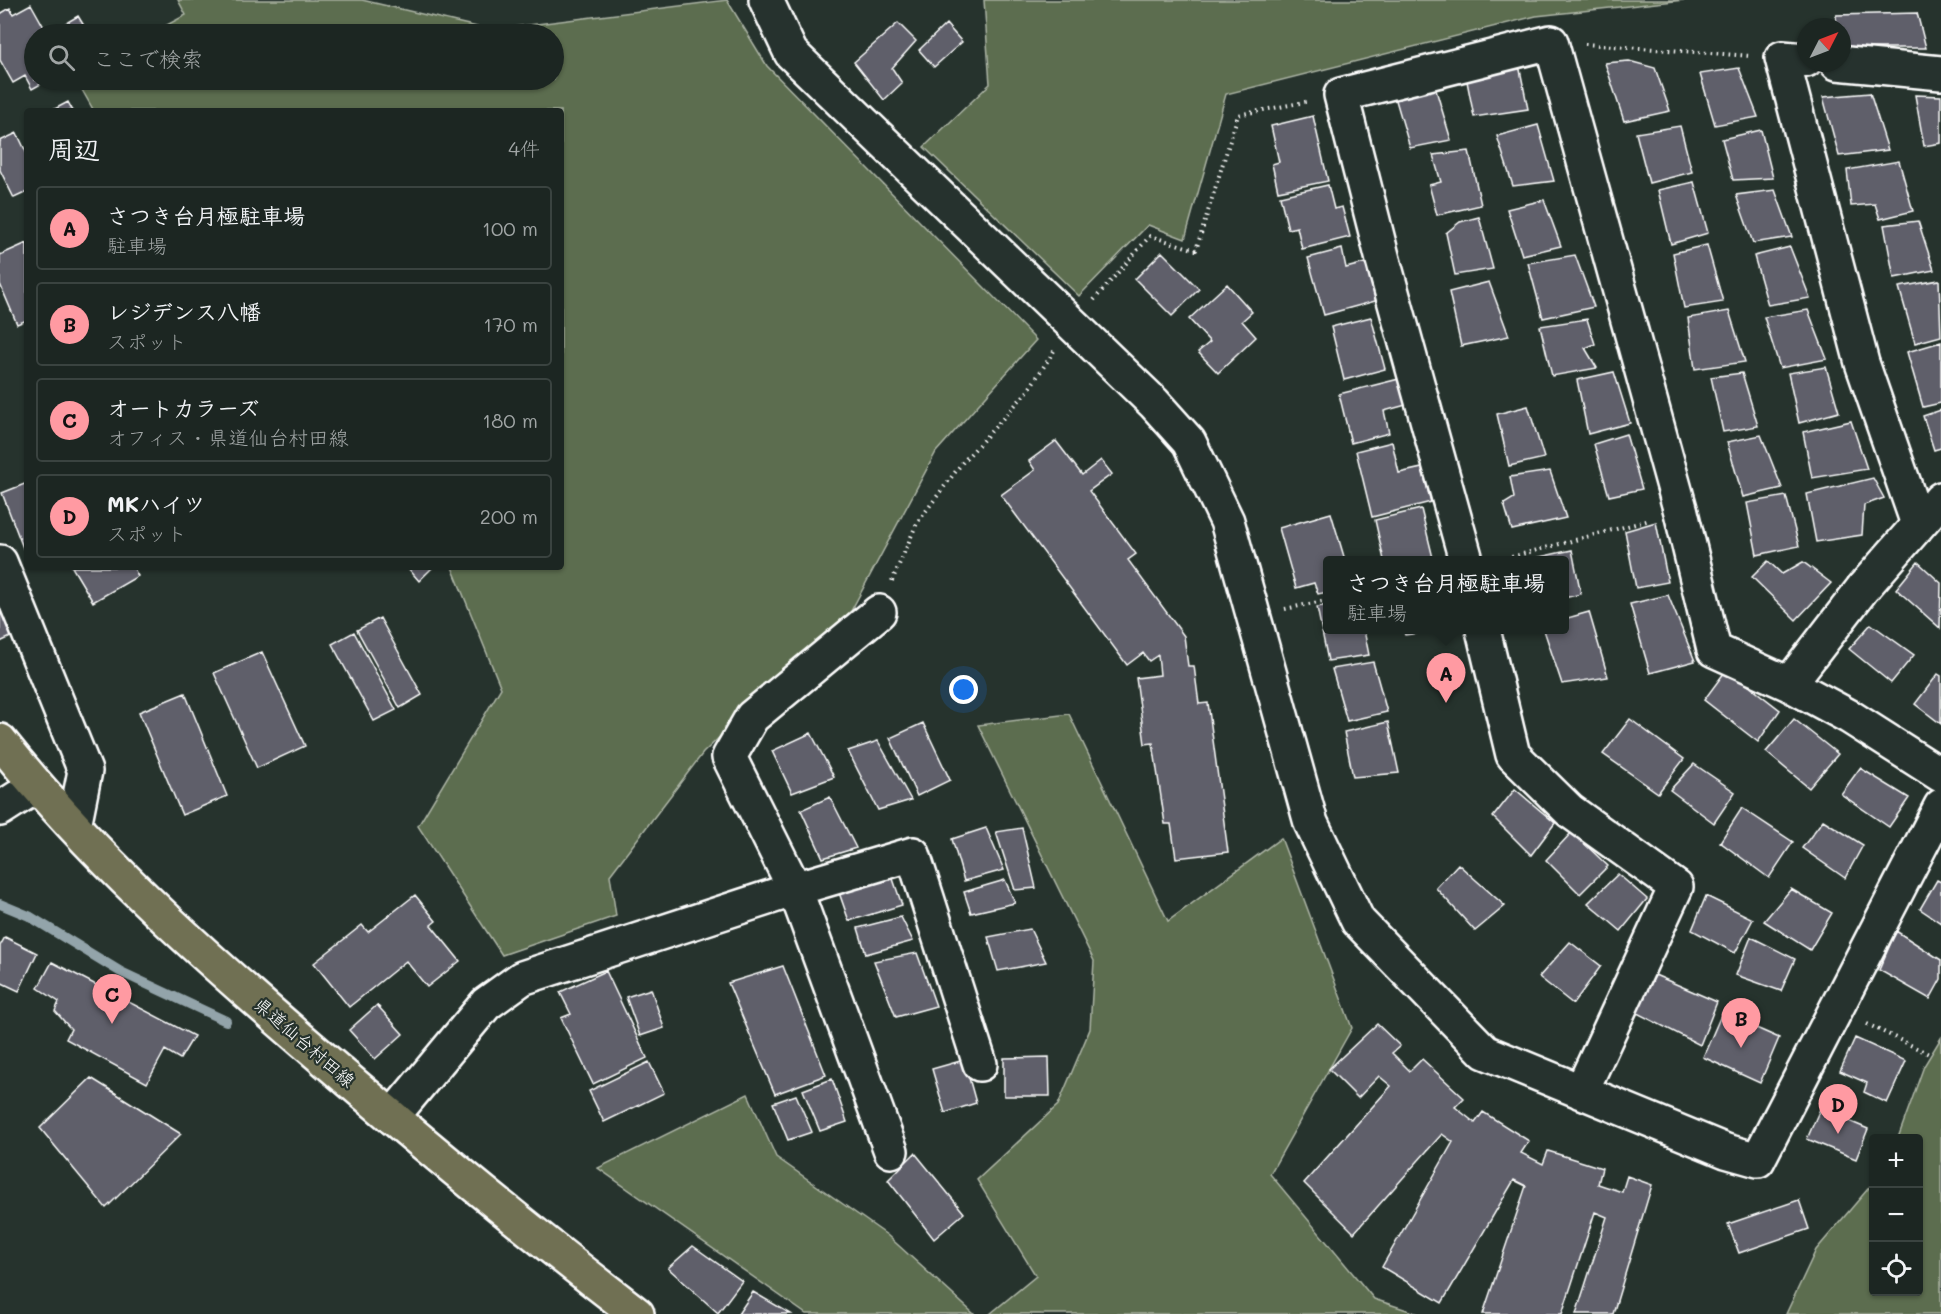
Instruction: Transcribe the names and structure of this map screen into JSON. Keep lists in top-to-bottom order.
{
  "streets": {
    "main road": ["県道仙台村田線"]
  },
  "north": "top right",
  "page": {
    "search": "ここで検索",
    "heading": ["周辺", "4件"],
    "list": [
      {
        "mark": "A",
        "name": "さつき台月極駐車場",
        "note": "駐車場",
        "value": "100 m"
      },
      {
        "mark": "B",
        "name": "レジデンス八幡",
        "note": "スポット",
        "value": "170 m"
      },
      {
        "mark": "C",
        "name": "オートカラーズ",
        "note": "オフィス · 県道仙台村田線",
        "value": "180 m"
      },
      {
        "mark": "D",
        "name": "MKハイツ",
        "note": "スポット",
        "value": "200 m"
      }
    ],
    "popup": ["さつき台月極駐車場", "駐車場"],
    "pins": [
      "A",
      "C",
      "B",
      "D"
    ],
    "map_buttons": ["+", "−"]
  }
}
